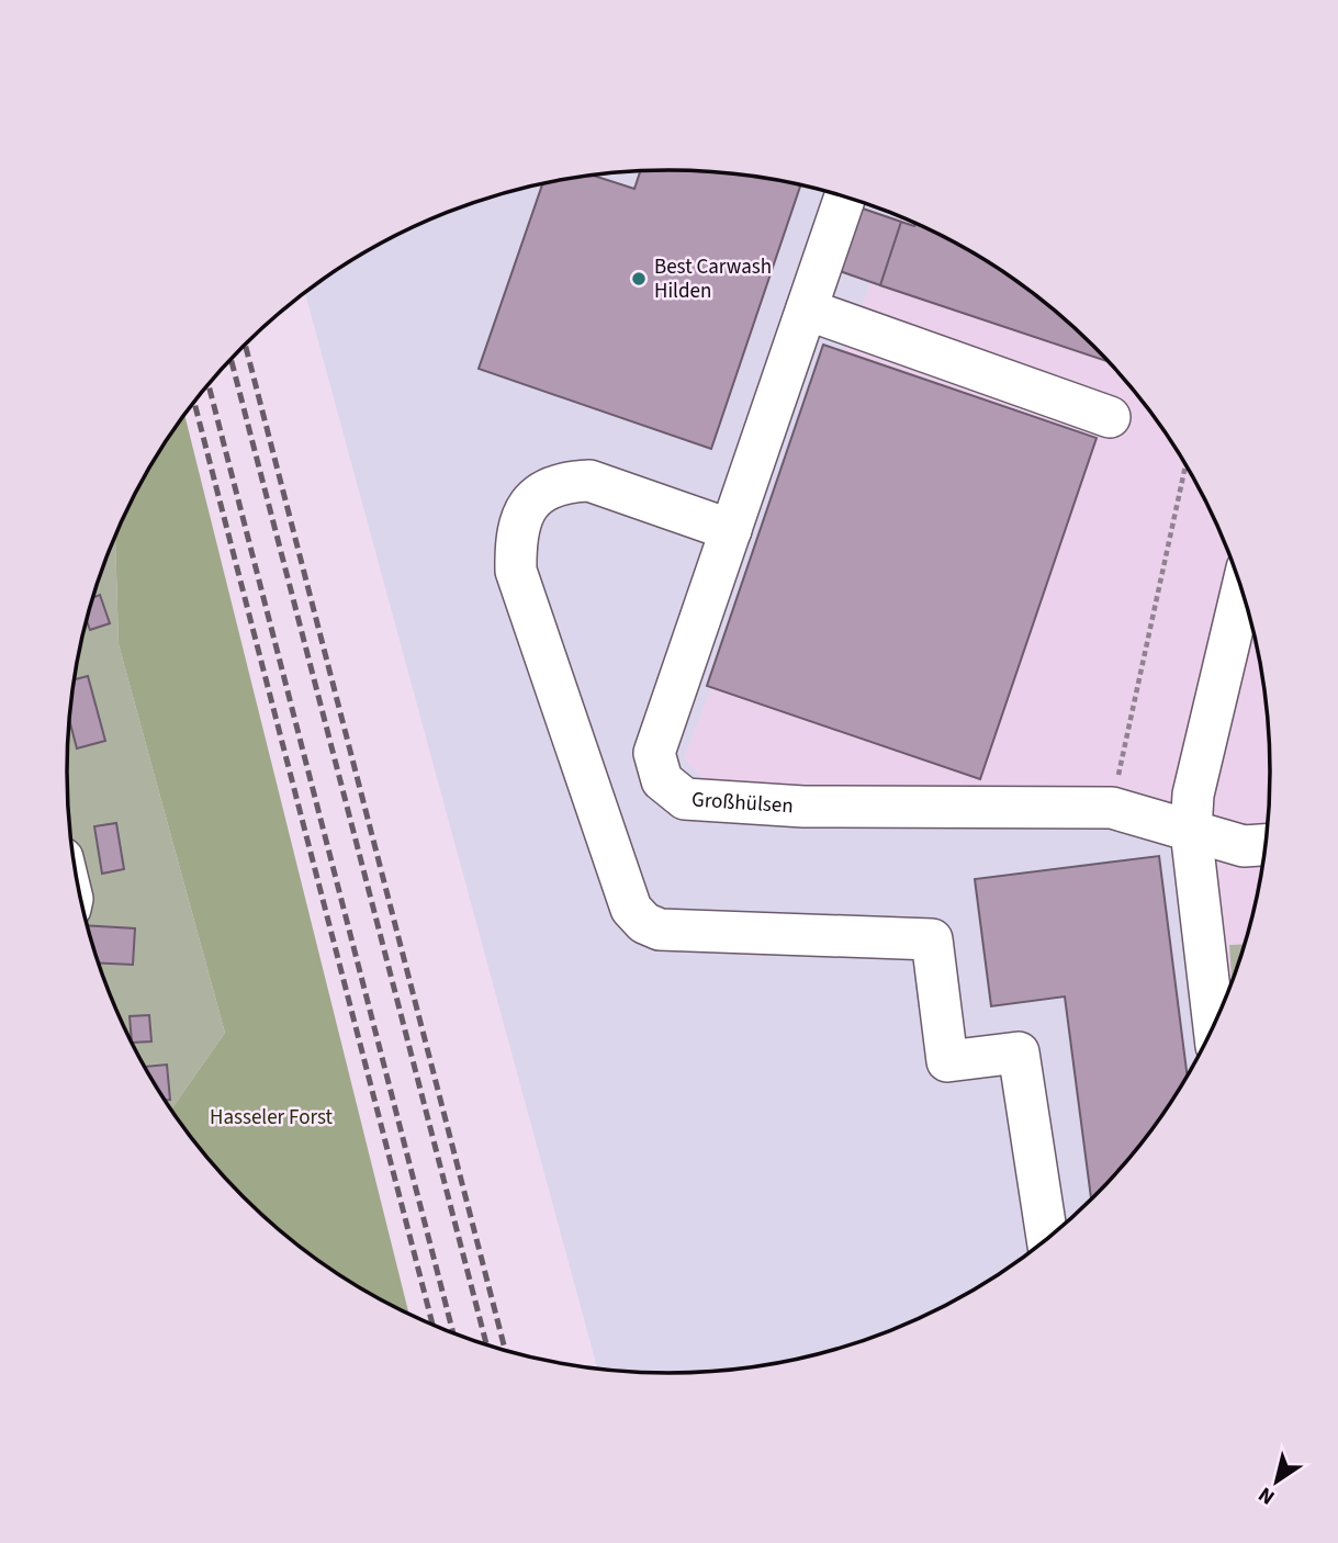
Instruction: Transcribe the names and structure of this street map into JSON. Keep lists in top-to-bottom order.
{
  "streets": {
    "street": ["Großhülsen"]
  },
  "parks": ["Hasseler Forst"],
  "places": ["Best Carwash Hilden"],
  "north": "bottom left"
}
